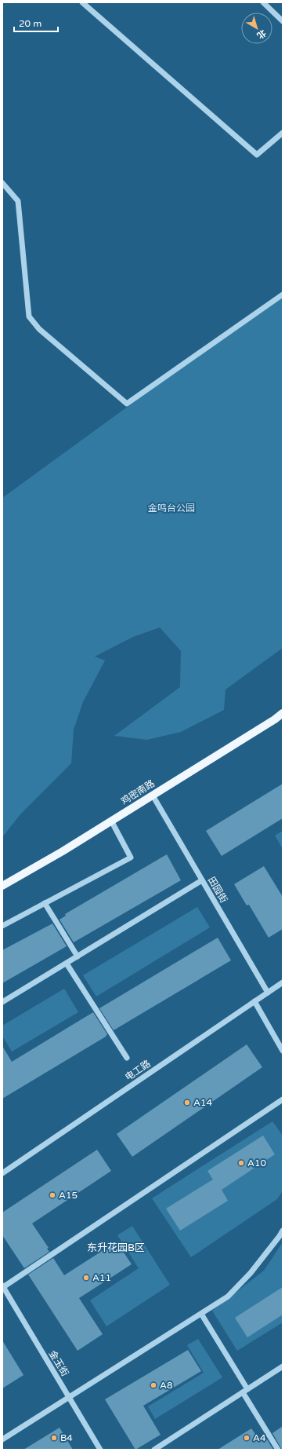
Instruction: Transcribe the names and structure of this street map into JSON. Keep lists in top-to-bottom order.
{
  "streets": {
    "main road": ["鸡密南路"],
    "street": ["田园街", "电工路", "金玉街"]
  },
  "crossings": [
    ["鸡密南路", "田园街"],
    ["田园街", "电工路"]
  ],
  "districts": ["东升花园B区"],
  "parks": ["金鸣台公园"],
  "places": [
    "A14",
    "A10",
    "A15",
    "A11",
    "A8",
    "B4",
    "A4"
  ],
  "scale_bar": "20 m",
  "north": "bottom right"
}
